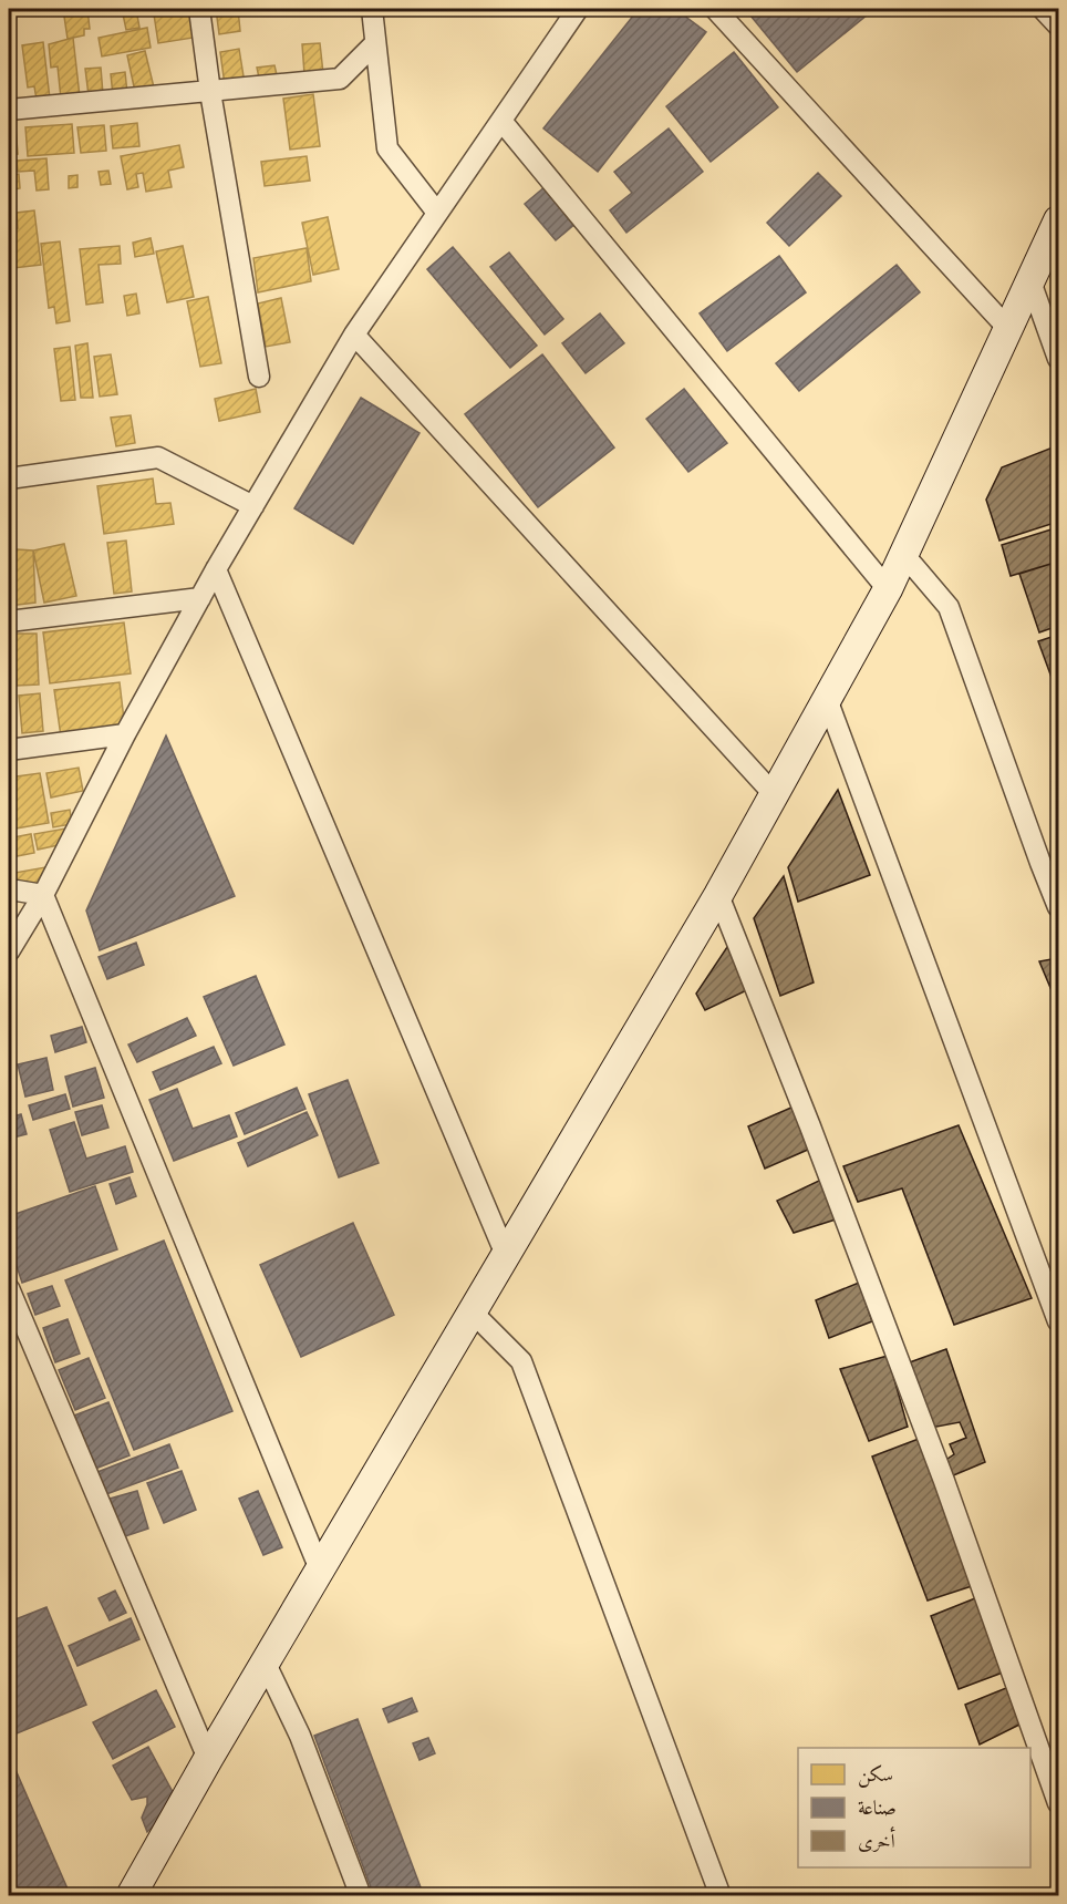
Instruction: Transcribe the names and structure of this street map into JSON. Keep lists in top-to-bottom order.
{
  "legend": ["سكن", "صناعة", "أخرى"]
}
